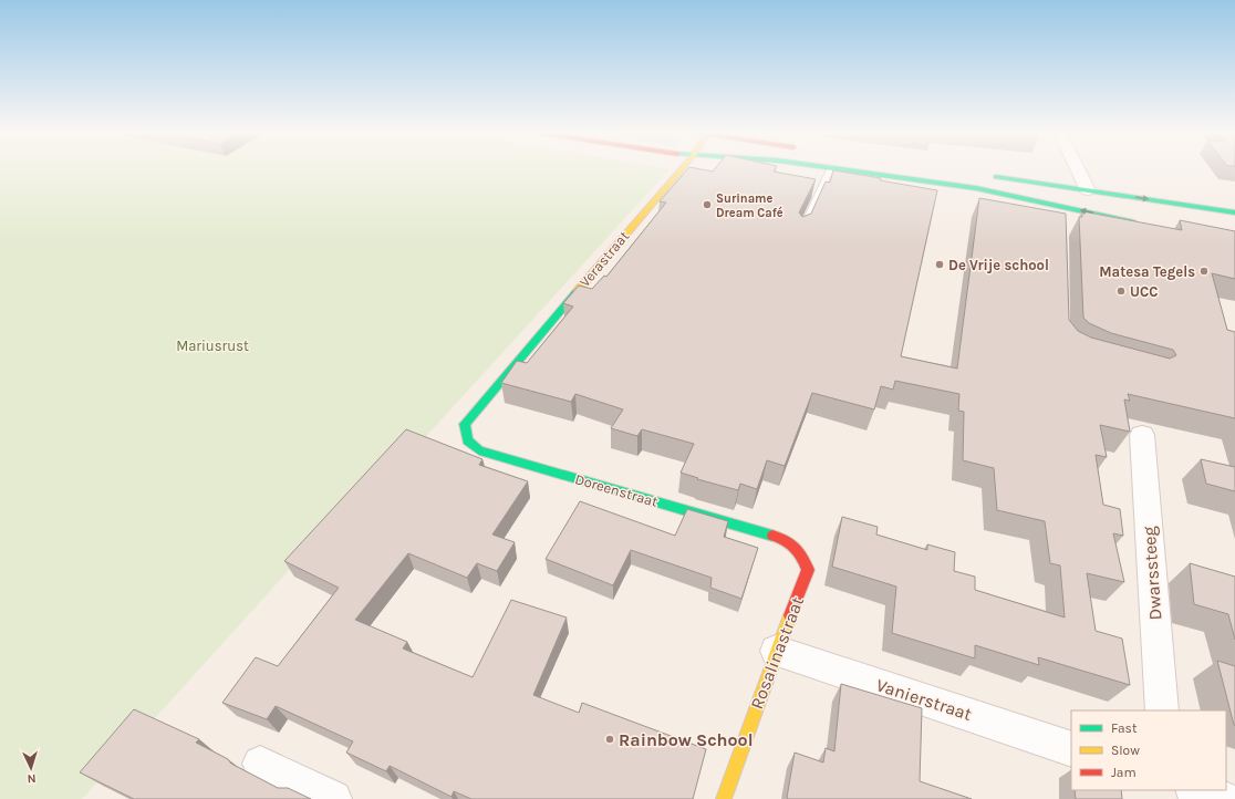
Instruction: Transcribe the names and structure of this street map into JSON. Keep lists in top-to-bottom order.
{
  "streets": {
    "street": [
      "Verastraat",
      "Doreenstraat",
      "Dwarssteeg",
      "Rosalinastraat",
      "Vanierstraat"
    ]
  },
  "crossings": [
    ["Verastraat", "Doreenstraat"],
    ["Doreenstraat", "Rosalinastraat"],
    ["Rosalinastraat", "Vanierstraat"]
  ],
  "parks": ["Mariusrust"],
  "places": [
    "Suriname Dream Café",
    "De Vrije school",
    "Matesa Tegels",
    "UCC",
    "Rainbow School"
  ],
  "legend": ["Fast", "Slow", "Jam"],
  "north": "bottom"
}
